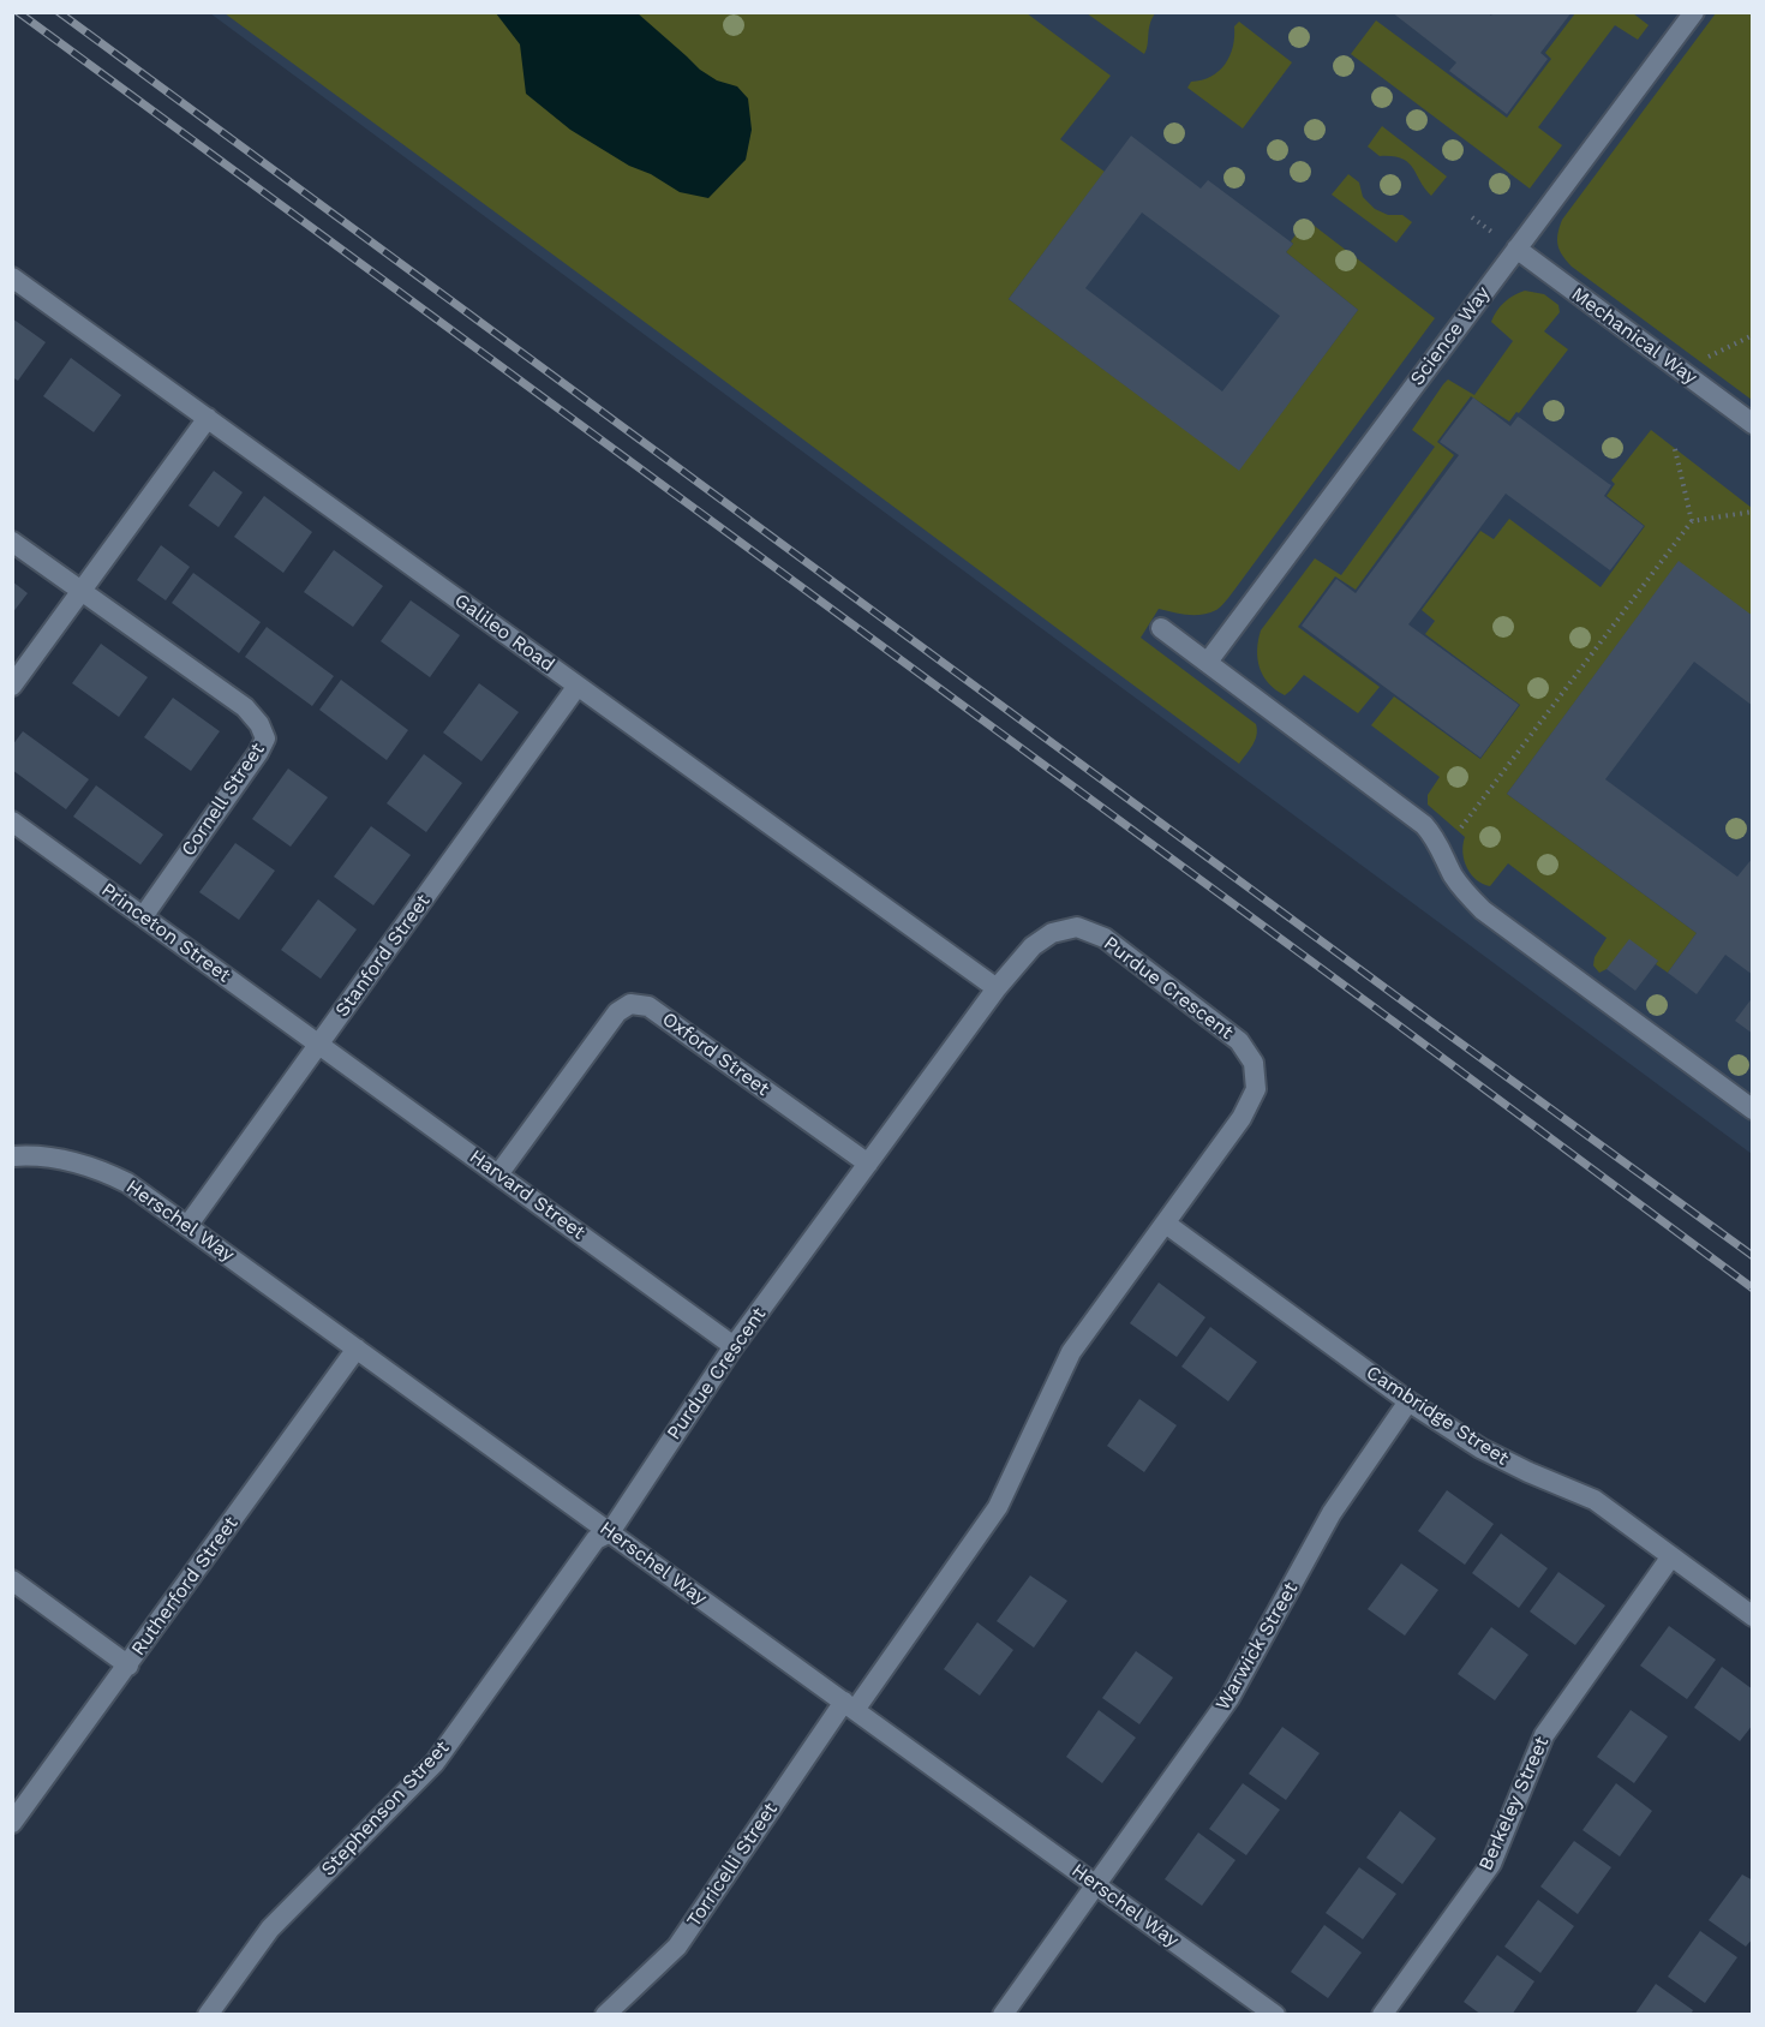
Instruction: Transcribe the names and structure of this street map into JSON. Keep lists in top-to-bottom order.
{
  "streets": {
    "street": [
      "Science Way",
      "Mechanical Way",
      "Galileo Road",
      "Cornell Street",
      "Princeton Street",
      "Stanford Street",
      "Purdue Crescent",
      "Oxford Street",
      "Harvard Street",
      "Herschel Way",
      "Cambridge Street",
      "Rutherford Street",
      "Warwick Street",
      "Berkeley Street",
      "Stephenson Street",
      "Torricelli Street"
    ]
  },
  "crossings": [
    ["Science Way", "Mechanical Way"],
    ["Galileo Road", "Stanford Street"],
    ["Galileo Road", "Purdue Crescent"],
    ["Cornell Street", "Princeton Street"],
    ["Princeton Street", "Stanford Street"],
    ["Princeton Street", "Harvard Street"],
    ["Stanford Street", "Harvard Street"],
    ["Stanford Street", "Herschel Way"],
    ["Purdue Crescent", "Oxford Street"],
    ["Purdue Crescent", "Harvard Street"],
    ["Purdue Crescent", "Herschel Way"],
    ["Purdue Crescent", "Cambridge Street"],
    ["Purdue Crescent", "Stephenson Street"],
    ["Purdue Crescent", "Torricelli Street"],
    ["Oxford Street", "Harvard Street"],
    ["Herschel Way", "Rutherford Street"],
    ["Herschel Way", "Warwick Street"],
    ["Herschel Way", "Stephenson Street"],
    ["Herschel Way", "Torricelli Street"],
    ["Cambridge Street", "Warwick Street"],
    ["Cambridge Street", "Berkeley Street"]
  ]
}
